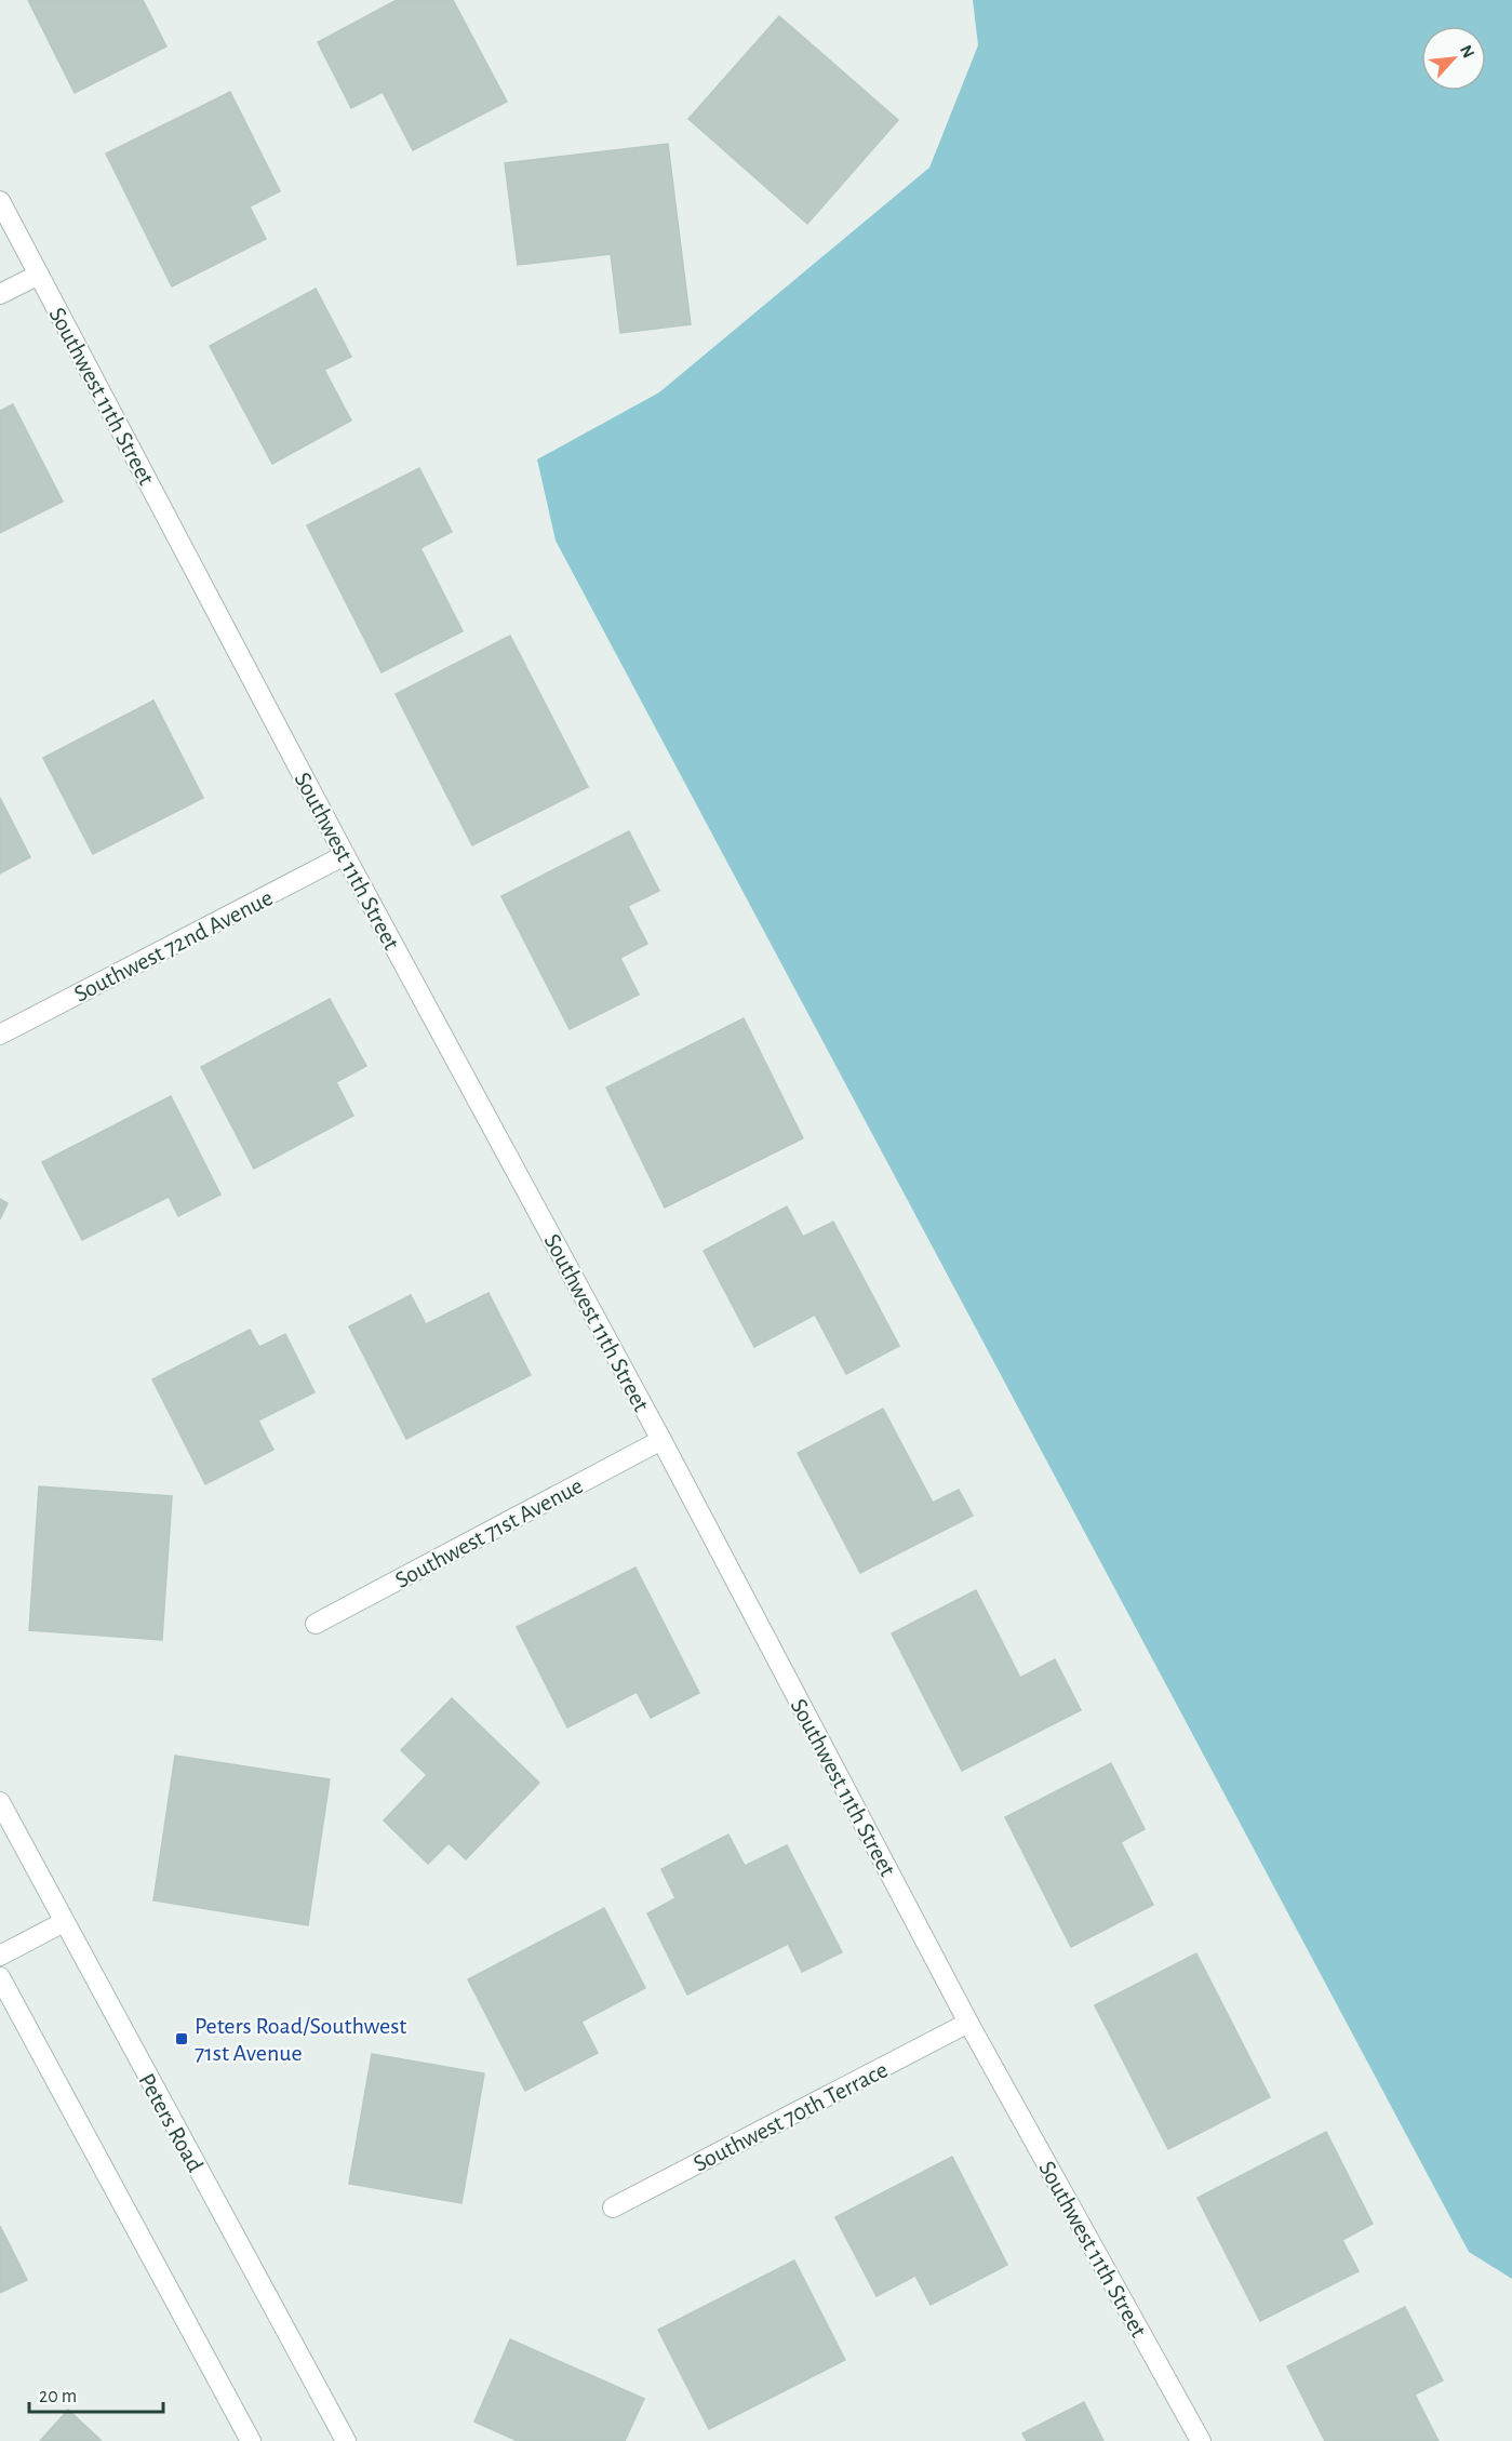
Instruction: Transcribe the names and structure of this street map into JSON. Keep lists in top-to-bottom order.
{
  "streets": {
    "street": [
      "Southwest 11th Street",
      "Southwest 72nd Avenue",
      "Southwest 71st Avenue",
      "Southwest 70th Terrace",
      "Peters Road"
    ]
  },
  "crossings": [
    ["Southwest 11th Street", "Southwest 72nd Avenue"],
    ["Southwest 11th Street", "Southwest 71st Avenue"],
    ["Southwest 11th Street", "Southwest 70th Terrace"]
  ],
  "places": {
    "transit": ["Peters Road/Southwest 71st Avenue"]
  },
  "scale_bar": "20 m",
  "north": "top right"
}
